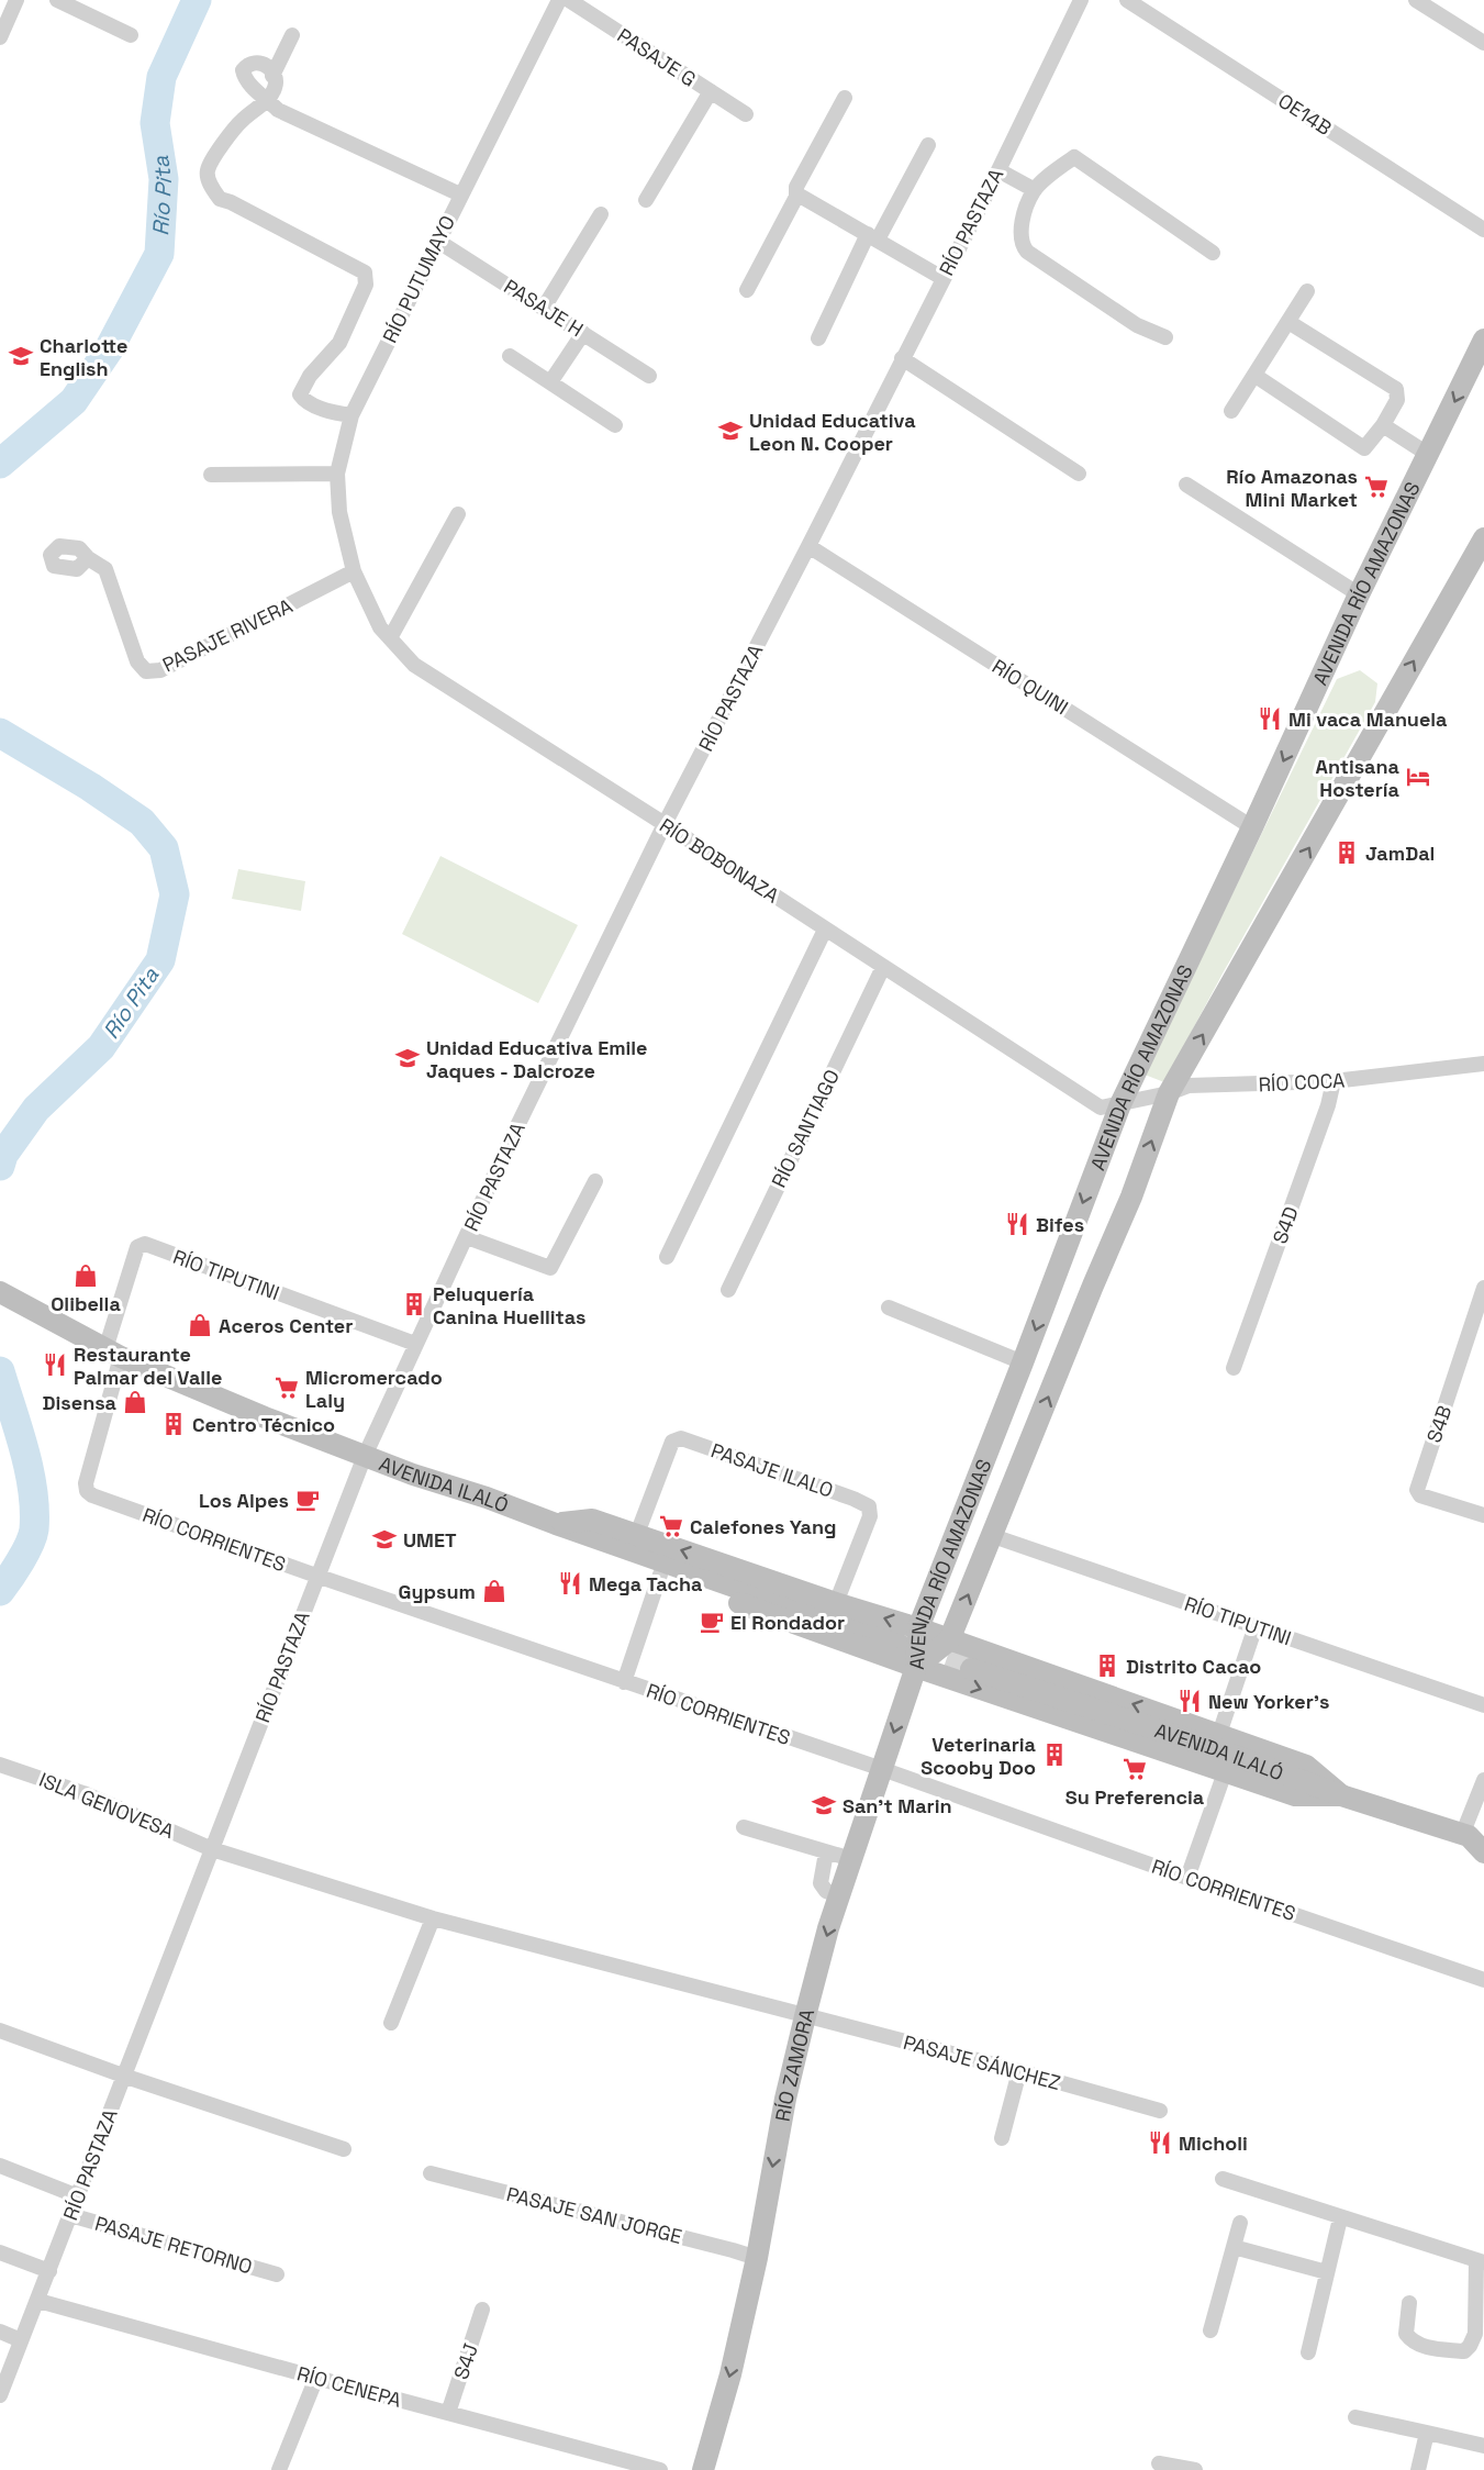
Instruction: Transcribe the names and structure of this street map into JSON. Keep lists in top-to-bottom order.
{
  "streets": {
    "main road": ["AVENIDA RÍO AMAZONAS", "AVENIDA ILALÓ", "RÍO ZAMORA"],
    "street": [
      "PASAJE G",
      "OE14B",
      "RÍO PASTAZA",
      "RÍO PUTUMAYO",
      "PASAJE H",
      "PASAJE RIVERA",
      "RÍO QUINI",
      "RÍO BOBONAZA",
      "RÍO COCA",
      "RÍO SANTIAGO",
      "S4D",
      "RÍO TIPUTINI",
      "S4B",
      "PASAJE ILALO",
      "RÍO CORRIENTES",
      "ISLA GENOVESA",
      "PASAJE SÁNCHEZ",
      "PASAJE SAN JORGE",
      "PASAJE RETORNO",
      "S4J",
      "RÍO CENEPA"
    ]
  },
  "crossings": [
    ["RÍO PASTAZA", "RÍO QUINI"],
    ["RÍO PASTAZA", "RÍO BOBONAZA"],
    ["RÍO PASTAZA", "RÍO TIPUTINI"],
    ["RÍO PASTAZA", "AVENIDA ILALÓ"],
    ["RÍO PASTAZA", "RÍO CORRIENTES"],
    ["RÍO PASTAZA", "ISLA GENOVESA"],
    ["RÍO PASTAZA", "PASAJE RETORNO"],
    ["RÍO PASTAZA", "RÍO CENEPA"],
    ["RÍO PUTUMAYO", "PASAJE H"],
    ["RÍO PUTUMAYO", "PASAJE RIVERA"],
    ["RÍO PUTUMAYO", "RÍO BOBONAZA"],
    ["AVENIDA RÍO AMAZONAS", "RÍO QUINI"],
    ["AVENIDA RÍO AMAZONAS", "RÍO BOBONAZA"],
    ["AVENIDA RÍO AMAZONAS", "RÍO COCA"],
    ["AVENIDA RÍO AMAZONAS", "RÍO TIPUTINI"],
    ["AVENIDA RÍO AMAZONAS", "RÍO ZAMORA"],
    ["PASAJE RIVERA", "RÍO BOBONAZA"],
    ["RÍO BOBONAZA", "RÍO COCA"],
    ["RÍO BOBONAZA", "RÍO SANTIAGO"],
    ["RÍO COCA", "S4D"],
    ["RÍO TIPUTINI", "AVENIDA ILALÓ"],
    ["RÍO TIPUTINI", "RÍO CORRIENTES"],
    ["AVENIDA ILALÓ", "RÍO CORRIENTES"],
    ["RÍO CORRIENTES", "RÍO ZAMORA"],
    ["ISLA GENOVESA", "PASAJE SÁNCHEZ"],
    ["PASAJE SÁNCHEZ", "RÍO ZAMORA"],
    ["RÍO ZAMORA", "PASAJE SAN JORGE"],
    ["S4J", "RÍO CENEPA"]
  ],
  "one_way": ["RÍO ZAMORA"],
  "water": ["Río Pita"],
  "places": {
    "school or university": [
      "Charlotte English",
      "Unidad Educativa Leon N. Cooper",
      "Unidad Educativa Emile Jaques - Dalcroze",
      "UMET",
      "San't Marin"
    ],
    "supermarket": [
      "Río Amazonas Mini Market",
      "Micromercado Laly",
      "Calefones Yang",
      "Su Preferencia"
    ],
    "restaurant": [
      "Mi vaca Manuela",
      "Bifes",
      "Restaurante Palmar del Valle",
      "Mega Tacha",
      "New Yorker's",
      "Micholi"
    ],
    "hotel": ["Antisana Hostería"],
    "building": [
      "JamDal",
      "Peluquería Canina Huellitas",
      "Centro Técnico",
      "Distrito Cacao",
      "Veterinaria Scooby Doo"
    ],
    "shop": [
      "Olibella",
      "Aceros Center",
      "Disensa",
      "Gypsum"
    ],
    "cafe": ["Los Alpes", "El Rondador"]
  }
}
